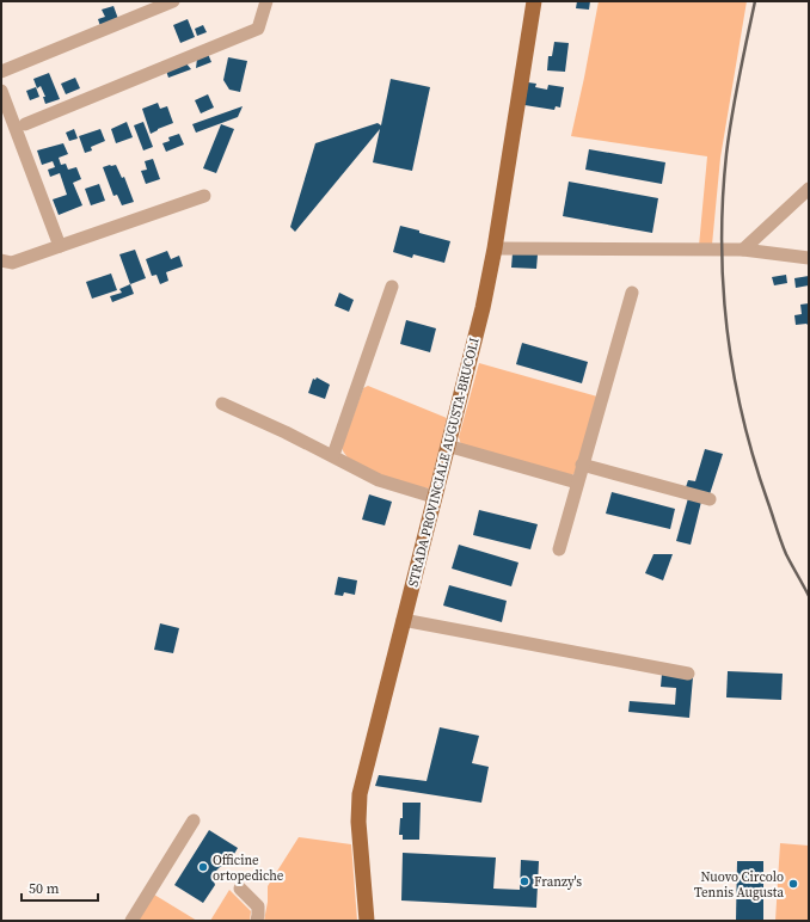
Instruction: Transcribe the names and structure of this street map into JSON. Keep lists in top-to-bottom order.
{
  "streets": {
    "main road": ["STRADA PROVINCIALE AUGUSTA-BRUCOLI"]
  },
  "places": ["Officine ortopediche", "Franzy's", "Nuovo Circolo Tennis Augusta"],
  "scale_bar": "50 m"
}
